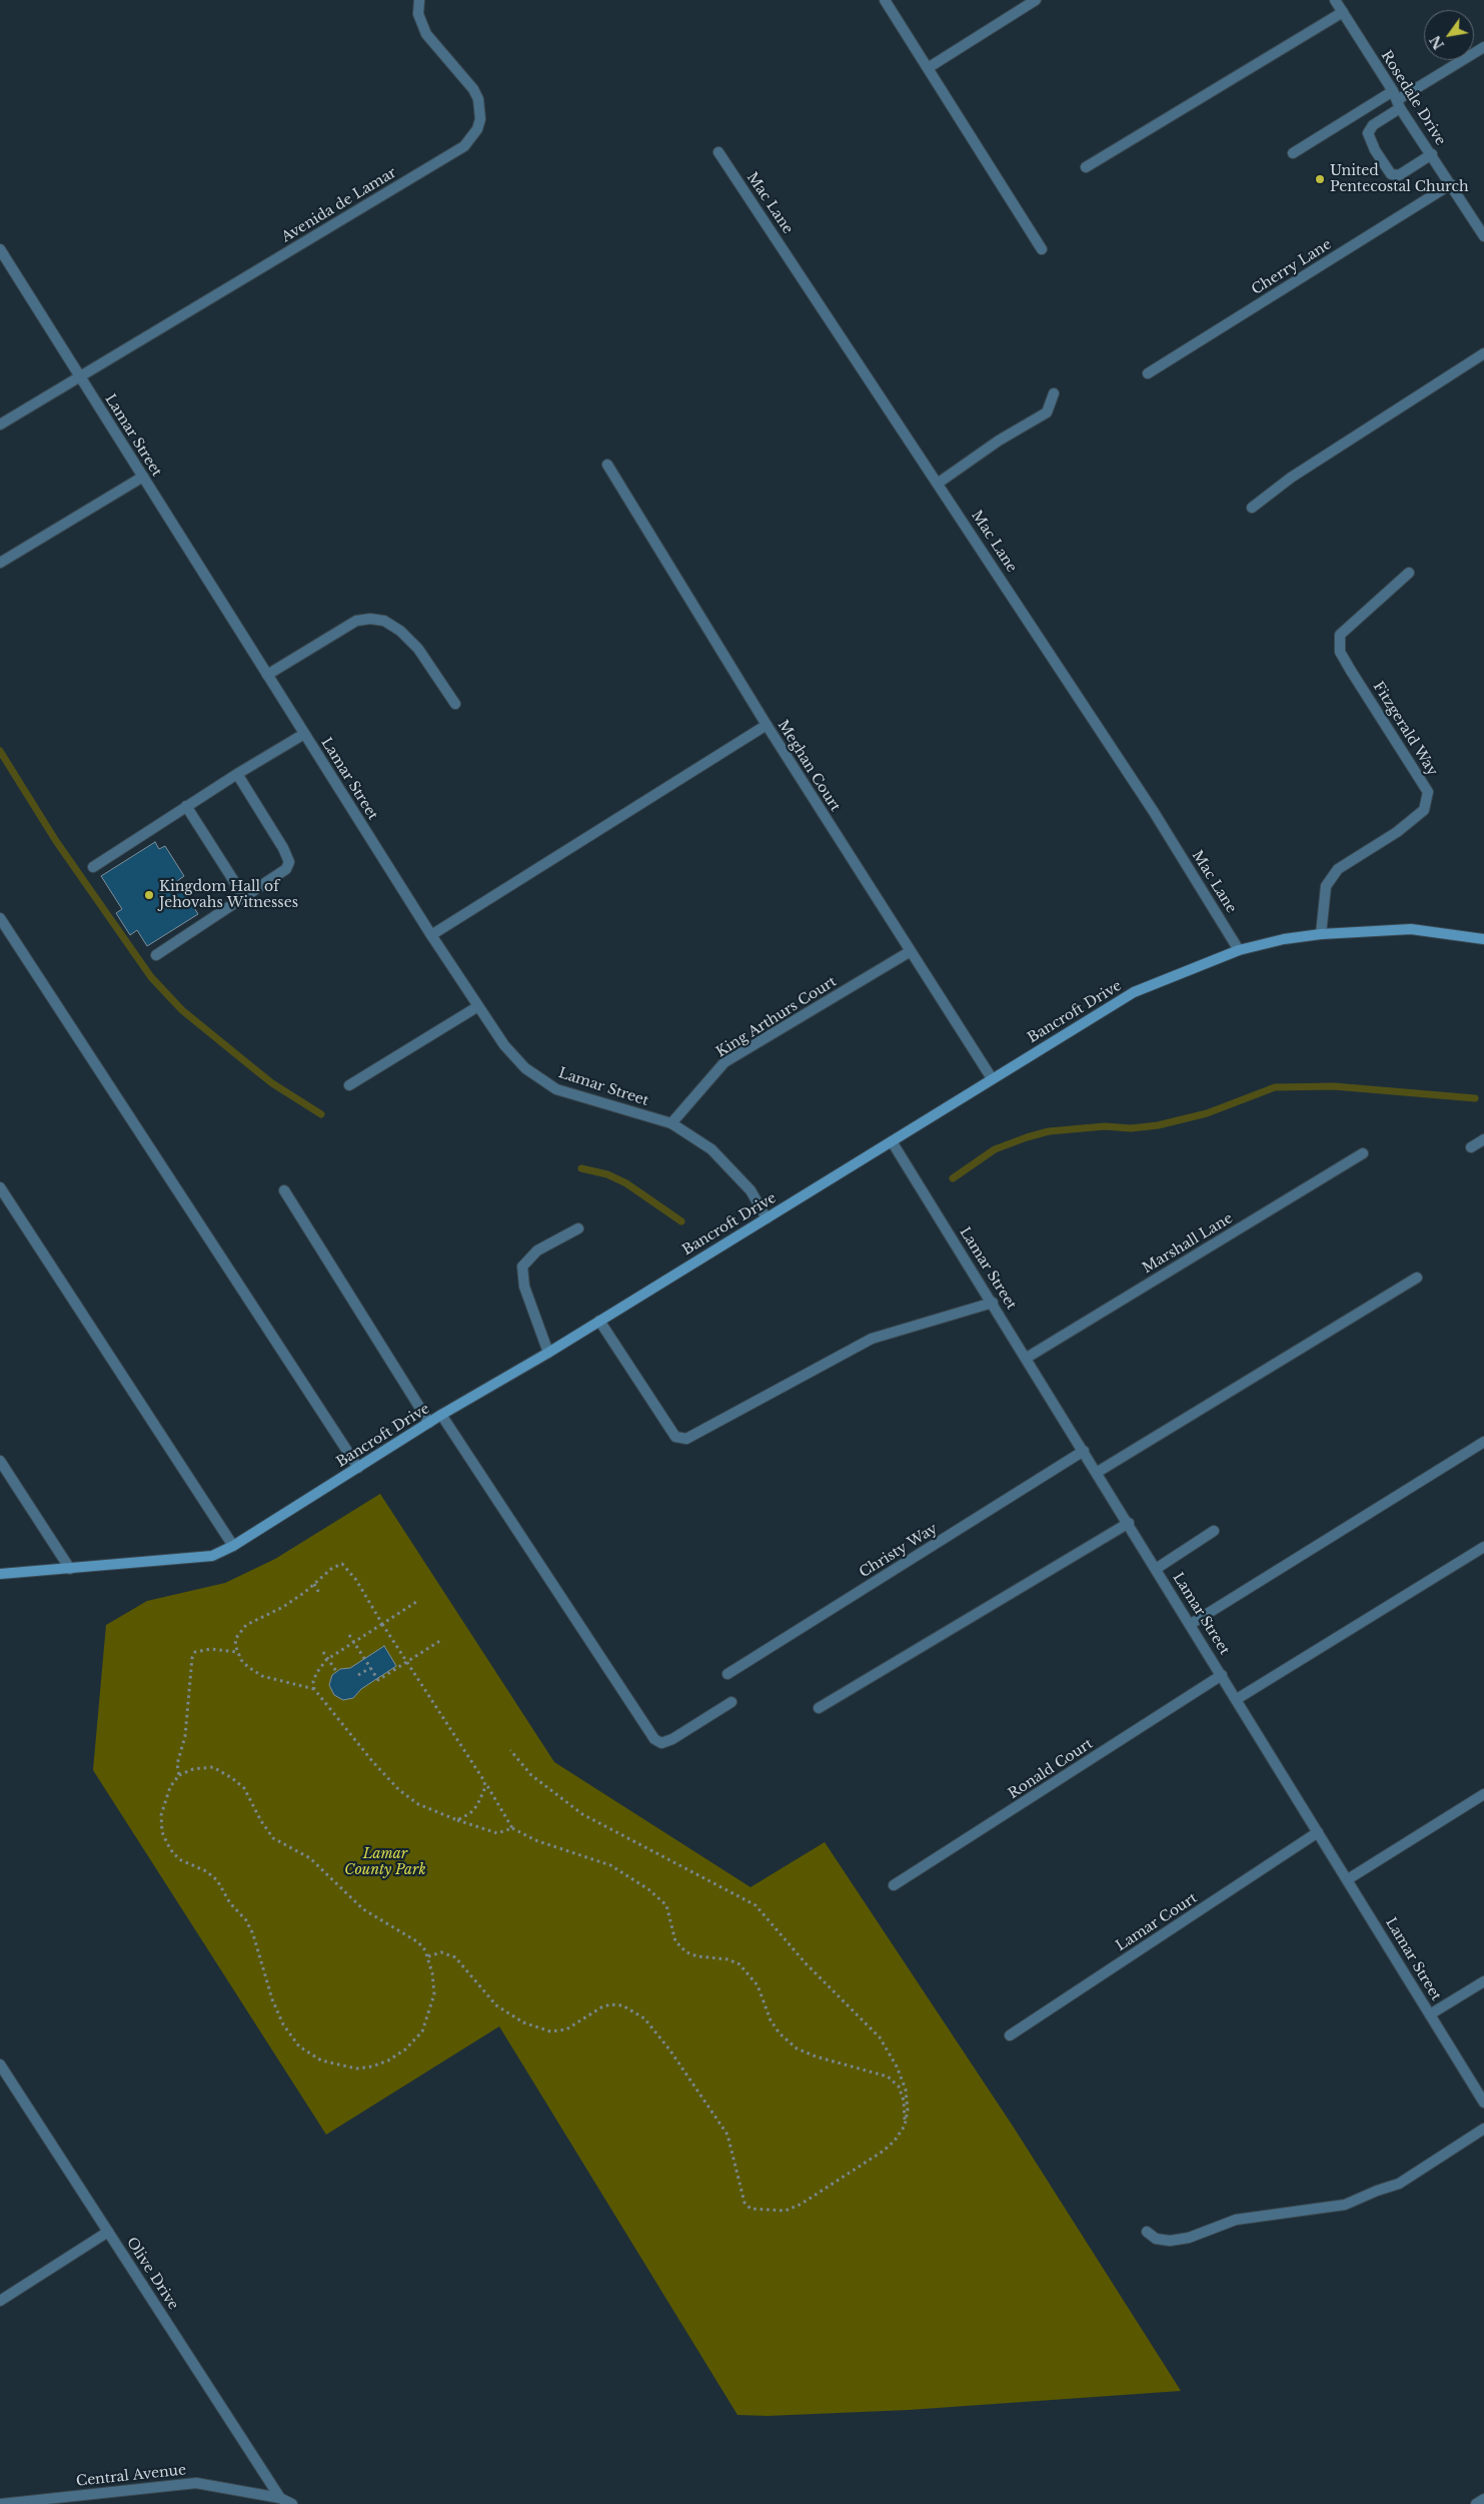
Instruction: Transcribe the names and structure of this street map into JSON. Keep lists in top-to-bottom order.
{
  "streets": {
    "main road": ["Bancroft Drive"],
    "street": [
      "Rosedale Drive",
      "Mac Lane",
      "Avenida de Lamar",
      "Cherry Lane",
      "Lamar Street",
      "Fitzgerald Way",
      "Meghan Court",
      "King Arthurs Court",
      "Marshall Lane",
      "Christy Way",
      "Ronald Court",
      "Lamar Court",
      "Olive Drive",
      "Central Avenue"
    ]
  },
  "crossings": [
    ["Rosedale Drive", "Cherry Lane"],
    ["Mac Lane", "Bancroft Drive"],
    ["Avenida de Lamar", "Lamar Street"],
    ["Lamar Street", "Bancroft Drive"],
    ["Lamar Street", "King Arthurs Court"],
    ["Lamar Street", "Marshall Lane"],
    ["Lamar Street", "Christy Way"],
    ["Lamar Street", "Ronald Court"],
    ["Lamar Street", "Lamar Court"],
    ["Fitzgerald Way", "Bancroft Drive"],
    ["Meghan Court", "Bancroft Drive"],
    ["Meghan Court", "King Arthurs Court"],
    ["Olive Drive", "Central Avenue"]
  ],
  "parks": ["Lamar County Park"],
  "places": ["United Pentecostal Church", "Kingdom Hall of Jehovahs Witnesses"],
  "north": "bottom left"
}
